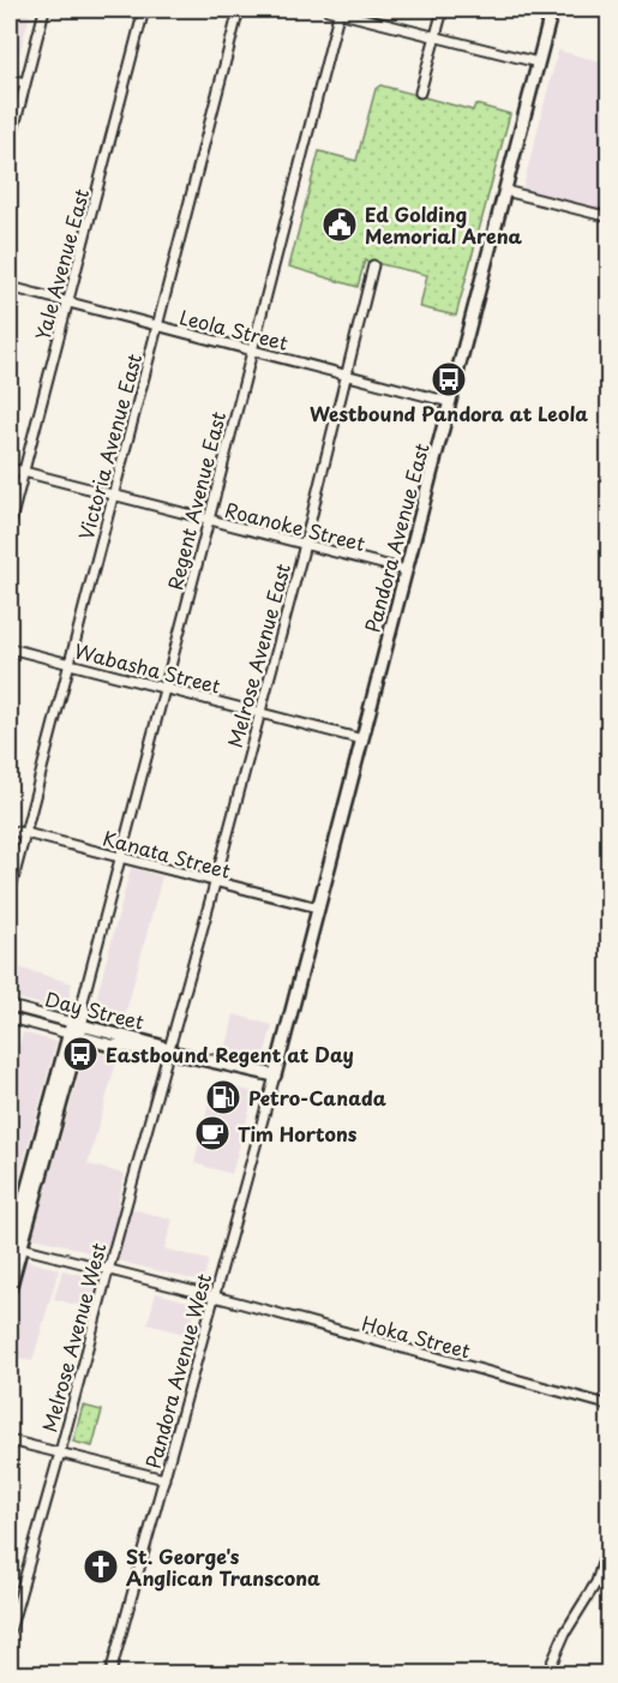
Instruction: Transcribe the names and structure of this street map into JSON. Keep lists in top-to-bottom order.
{
  "streets": {
    "main road": ["Pandora Avenue East", "Day Street"],
    "street": [
      "Yale Avenue East",
      "Leola Street",
      "Victoria Avenue East",
      "Regent Avenue East",
      "Roanoke Street",
      "Melrose Avenue East",
      "Wabasha Street",
      "Kanata Street",
      "Hoka Street",
      "Melrose Avenue West",
      "Pandora Avenue West"
    ]
  },
  "crossings": [
    ["Yale Avenue East", "Leola Street"],
    ["Yale Avenue East", "Roanoke Street"],
    ["Leola Street", "Victoria Avenue East"],
    ["Leola Street", "Regent Avenue East"],
    ["Leola Street", "Pandora Avenue East"],
    ["Leola Street", "Melrose Avenue East"],
    ["Victoria Avenue East", "Roanoke Street"],
    ["Victoria Avenue East", "Wabasha Street"],
    ["Victoria Avenue East", "Kanata Street"],
    ["Regent Avenue East", "Roanoke Street"],
    ["Regent Avenue East", "Wabasha Street"],
    ["Regent Avenue East", "Kanata Street"],
    ["Regent Avenue East", "Day Street"],
    ["Roanoke Street", "Pandora Avenue East"],
    ["Roanoke Street", "Melrose Avenue East"],
    ["Pandora Avenue East", "Wabasha Street"],
    ["Pandora Avenue East", "Kanata Street"],
    ["Pandora Avenue East", "Day Street"],
    ["Pandora Avenue East", "Pandora Avenue West"],
    ["Melrose Avenue East", "Wabasha Street"],
    ["Melrose Avenue East", "Kanata Street"],
    ["Melrose Avenue East", "Day Street"],
    ["Melrose Avenue East", "Melrose Avenue West"],
    ["Day Street", "Melrose Avenue West"],
    ["Day Street", "Pandora Avenue West"],
    ["Hoka Street", "Melrose Avenue West"],
    ["Hoka Street", "Pandora Avenue West"]
  ],
  "places": {
    "public building": ["Ed Golding Memorial Arena"],
    "bus stop": ["Westbound Pandora at Leola", "Eastbound Regent at Day"],
    "fuel station": ["Petro-Canada"],
    "cafe": ["Tim Hortons"],
    "church": ["St. George's Anglican Transcona"]
  }
}
